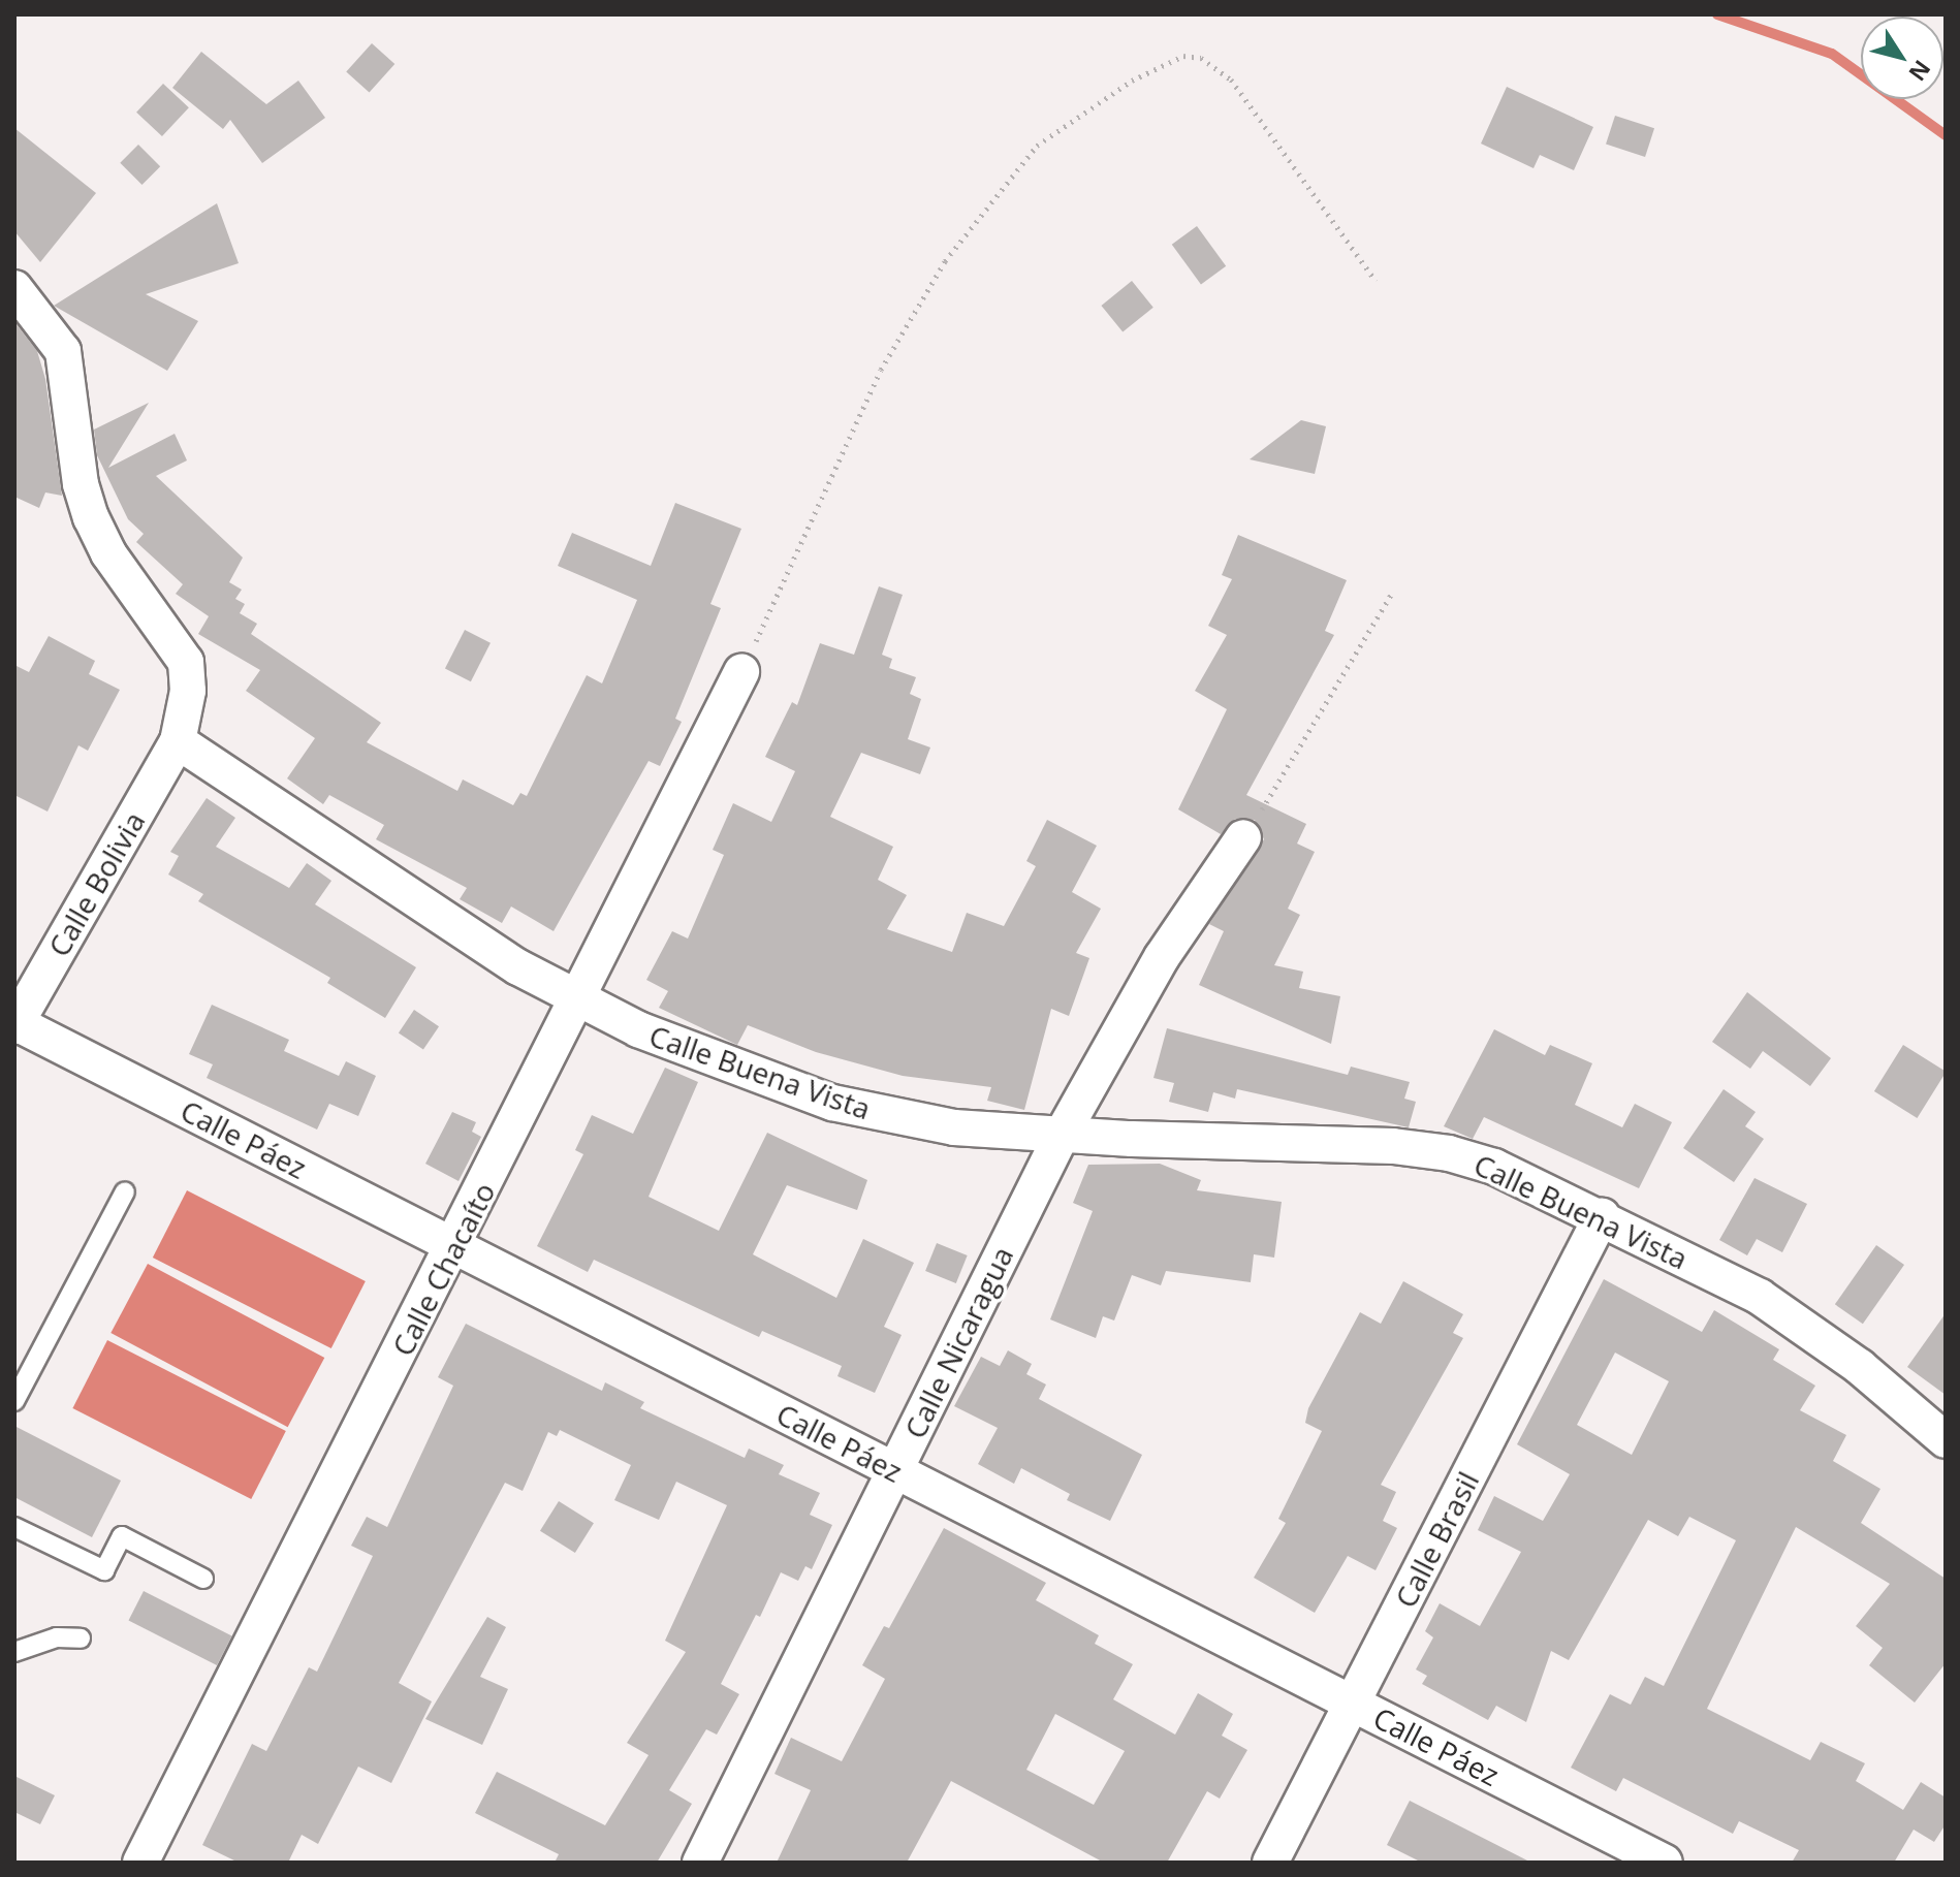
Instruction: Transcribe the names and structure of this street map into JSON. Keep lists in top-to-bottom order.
{
  "streets": {
    "street": [
      "Calle Bolivia",
      "Calle Buena Vista",
      "Calle Páez",
      "Calle Chacaíto",
      "Calle Nicaragua",
      "Calle Brasil"
    ]
  },
  "crossings": [
    ["Calle Bolivia", "Calle Buena Vista"],
    ["Calle Bolivia", "Calle Páez"],
    ["Calle Buena Vista", "Calle Chacaíto"],
    ["Calle Buena Vista", "Calle Nicaragua"],
    ["Calle Buena Vista", "Calle Brasil"],
    ["Calle Páez", "Calle Chacaíto"],
    ["Calle Páez", "Calle Nicaragua"],
    ["Calle Páez", "Calle Brasil"]
  ],
  "north": "bottom right"
}
